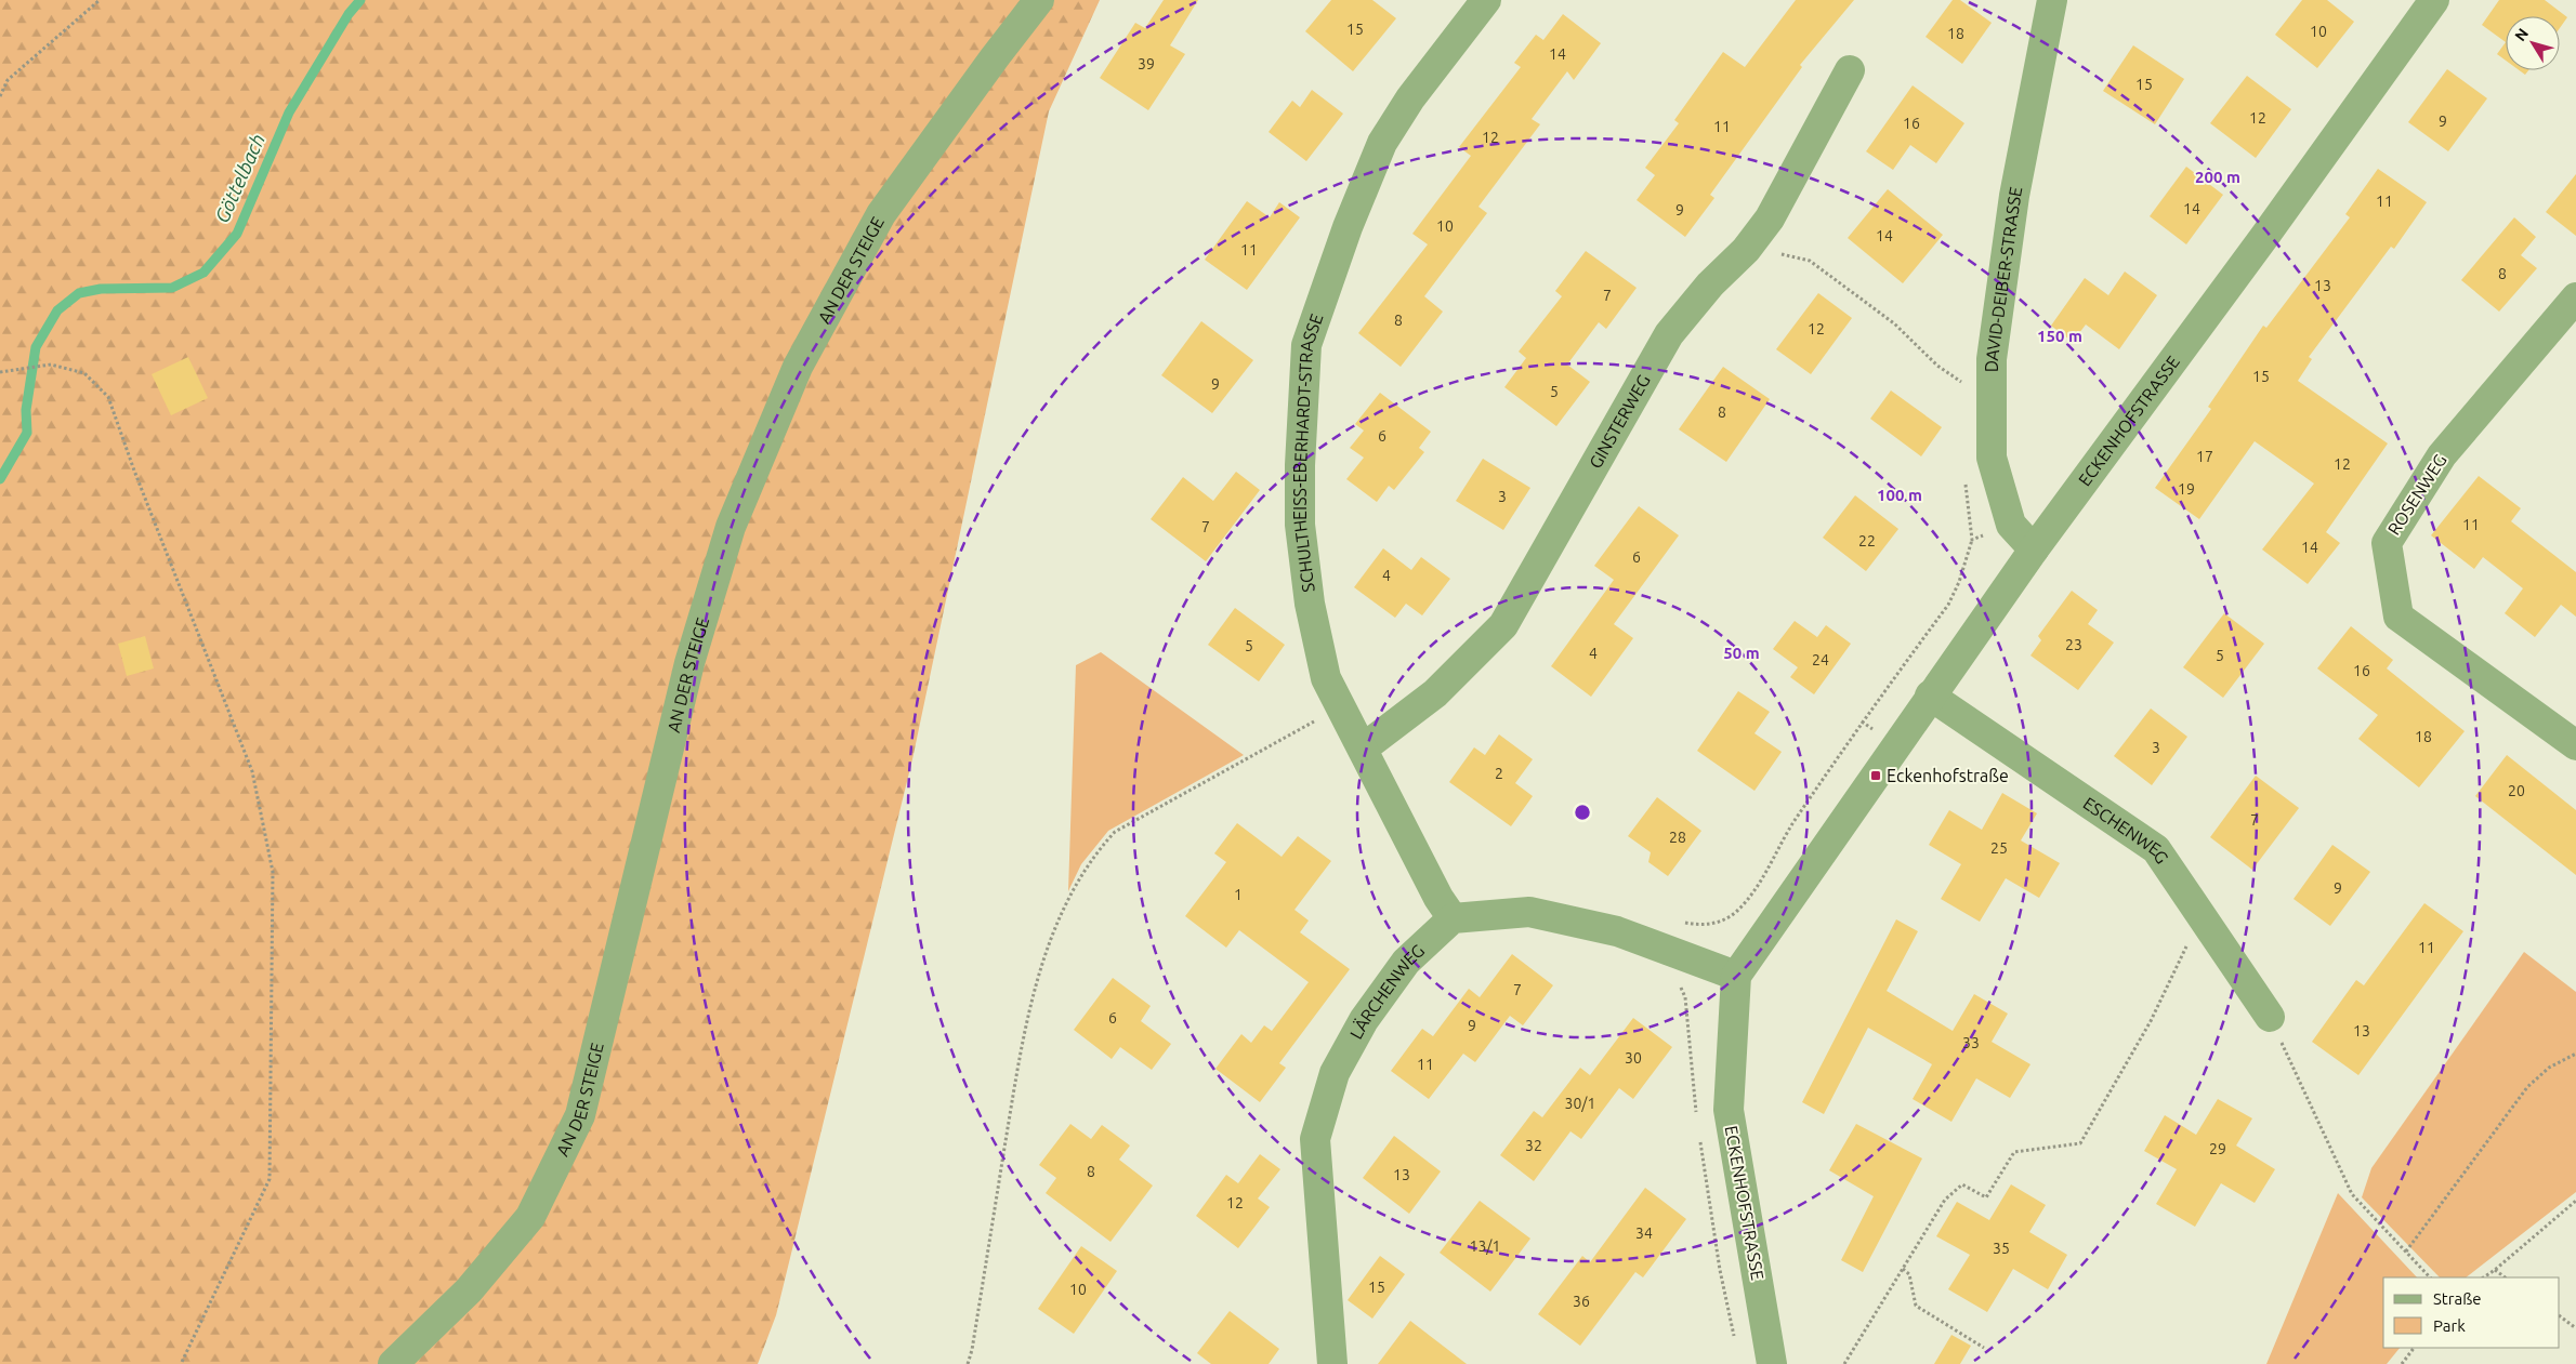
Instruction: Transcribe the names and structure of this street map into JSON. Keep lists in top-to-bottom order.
{
  "streets": {
    "street": [
      "AN DER STEIGE",
      "DAVID-DEIBER-STRASSE",
      "GINSTERWEG",
      "ECKENHOFSTRASSE",
      "SCHULTHEISS-EBERHARDT-STRASSE",
      "ROSENWEG",
      "ESCHENWEG",
      "LÄRCHENWEG"
    ]
  },
  "crossings": [
    ["DAVID-DEIBER-STRASSE", "ECKENHOFSTRASSE"],
    ["GINSTERWEG", "SCHULTHEISS-EBERHARDT-STRASSE"],
    ["ECKENHOFSTRASSE", "ESCHENWEG"],
    ["SCHULTHEISS-EBERHARDT-STRASSE", "LÄRCHENWEG"]
  ],
  "water": ["Göttelbach"],
  "places": {
    "transit": ["Eckenhofstraße"]
  },
  "house_numbers": [
    "15",
    "10",
    "18",
    "14",
    "39",
    "15",
    "12",
    "9",
    "16",
    "11",
    "12",
    "11",
    "14",
    "9",
    "10",
    "14",
    "11",
    "8",
    "13",
    "7",
    "8",
    "12",
    "15",
    "9",
    "5",
    "8",
    "6",
    "17",
    "12",
    "19",
    "3",
    "11",
    "7",
    "22",
    "14",
    "6",
    "4",
    "23",
    "5",
    "4",
    "5",
    "24",
    "16",
    "18",
    "3",
    "2",
    "20",
    "7",
    "28",
    "25",
    "9",
    "1",
    "11",
    "7",
    "6",
    "9",
    "13",
    "33",
    "30",
    "11",
    "30/1",
    "32",
    "29",
    "8",
    "13",
    "12",
    "34",
    "13/1",
    "35",
    "15",
    "10",
    "36"
  ],
  "legend": ["Straße", "Park"],
  "north": "top left",
  "rings": [
    "200 m",
    "150 m",
    "100 m",
    "50 m"
  ]
}
